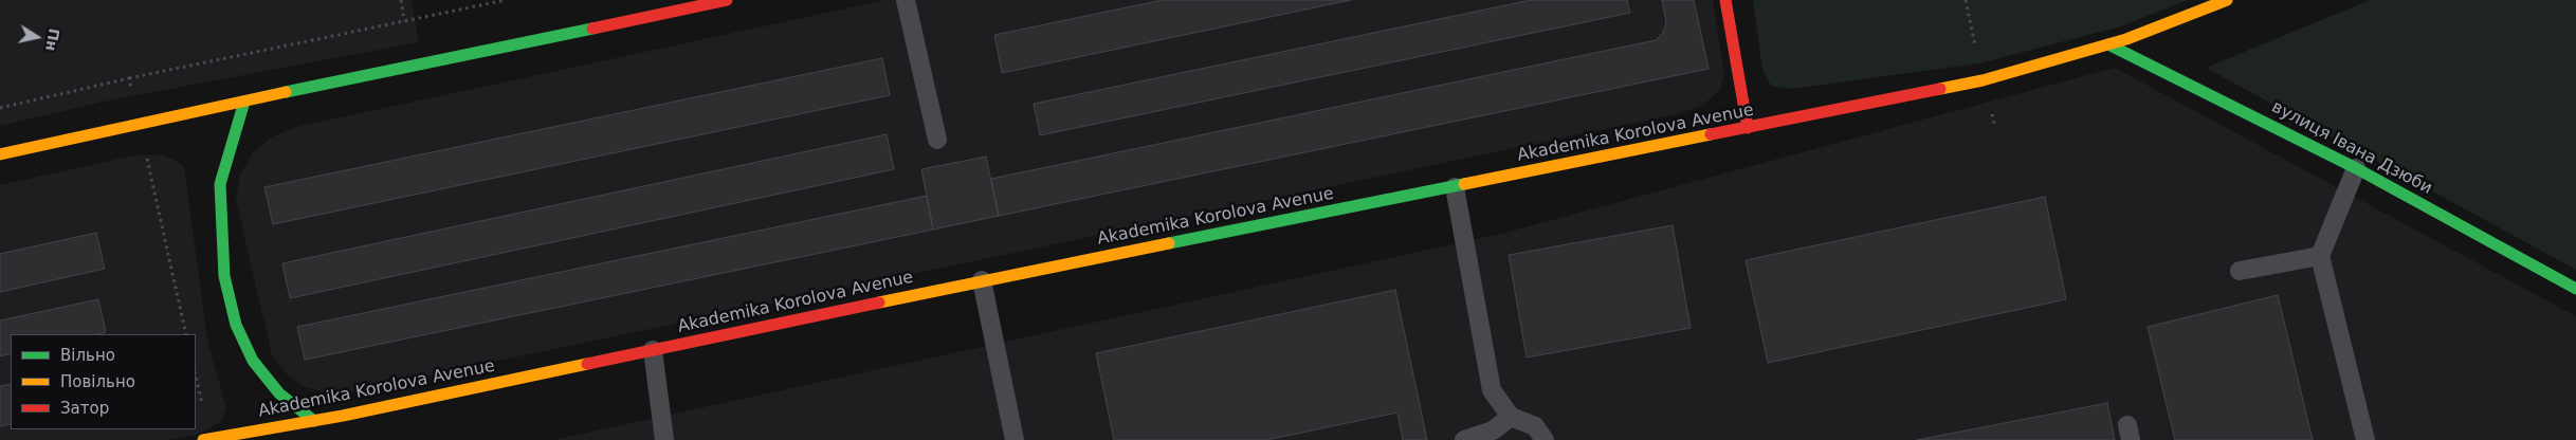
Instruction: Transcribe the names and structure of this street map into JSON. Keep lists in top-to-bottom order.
{
  "streets": {
    "main road": ["Akademika Korolova Avenue", "вулиця Івана Дзюби"]
  },
  "crossings": [
    ["Akademika Korolova Avenue", "вулиця Івана Дзюби"]
  ],
  "legend": ["Вільно", "Повільно", "Затор"],
  "north": "right"
}
